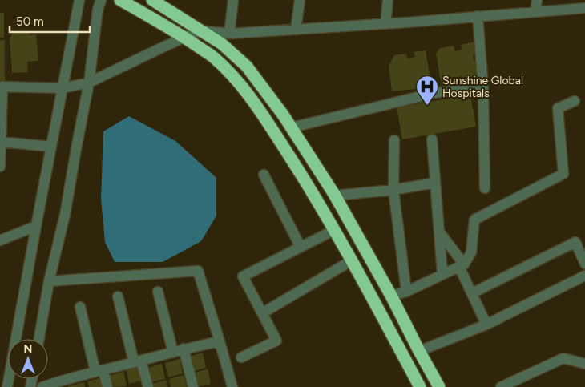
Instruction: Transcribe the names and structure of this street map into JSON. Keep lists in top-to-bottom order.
{
  "places": {
    "hospital": ["Sunshine Global Hospitals"]
  },
  "scale_bar": "50 m",
  "north": "top"
}
